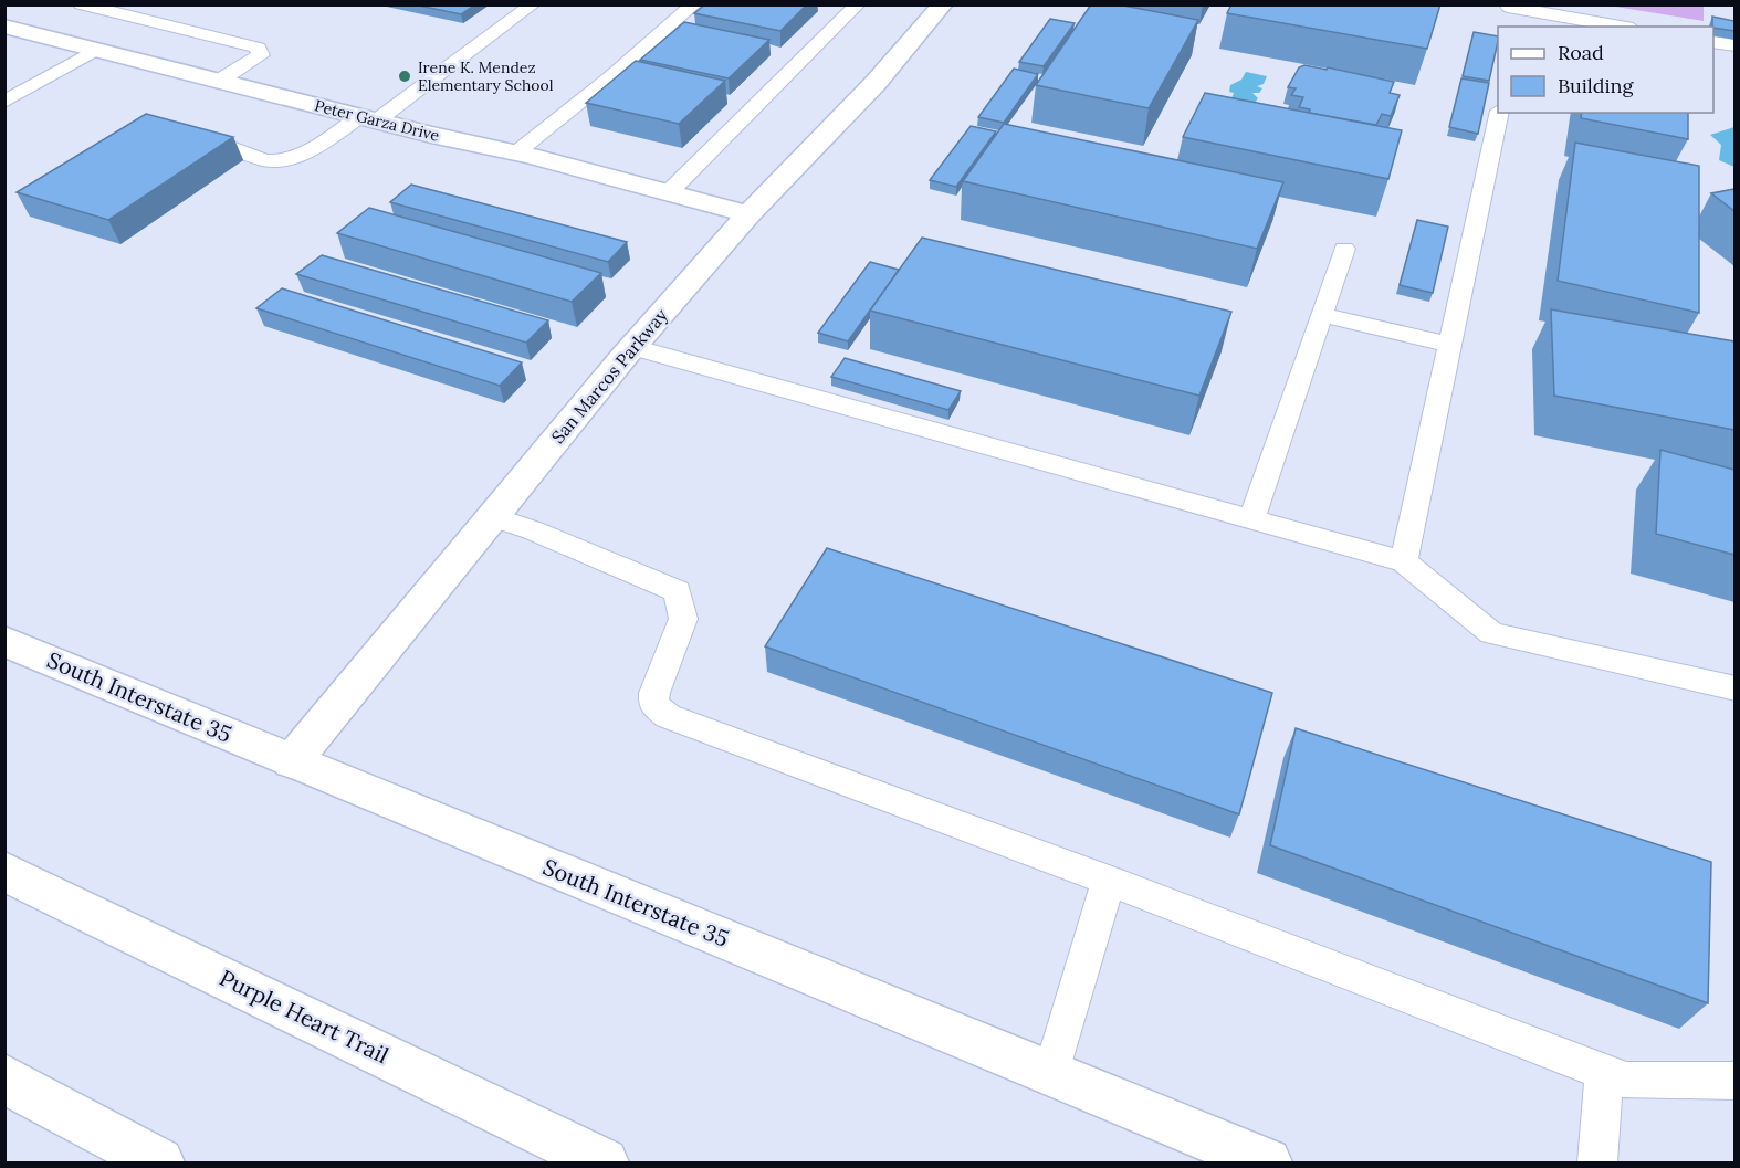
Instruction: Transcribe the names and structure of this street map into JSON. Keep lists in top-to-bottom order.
{
  "streets": {
    "main road": [
      "Peter Garza Drive",
      "San Marcos Parkway",
      "South Interstate 35",
      "Purple Heart Trail"
    ]
  },
  "crossings": [
    ["Peter Garza Drive", "San Marcos Parkway"],
    ["San Marcos Parkway", "South Interstate 35"]
  ],
  "places": ["Irene K. Mendez Elementary School"],
  "legend": ["Road", "Building"]
}
